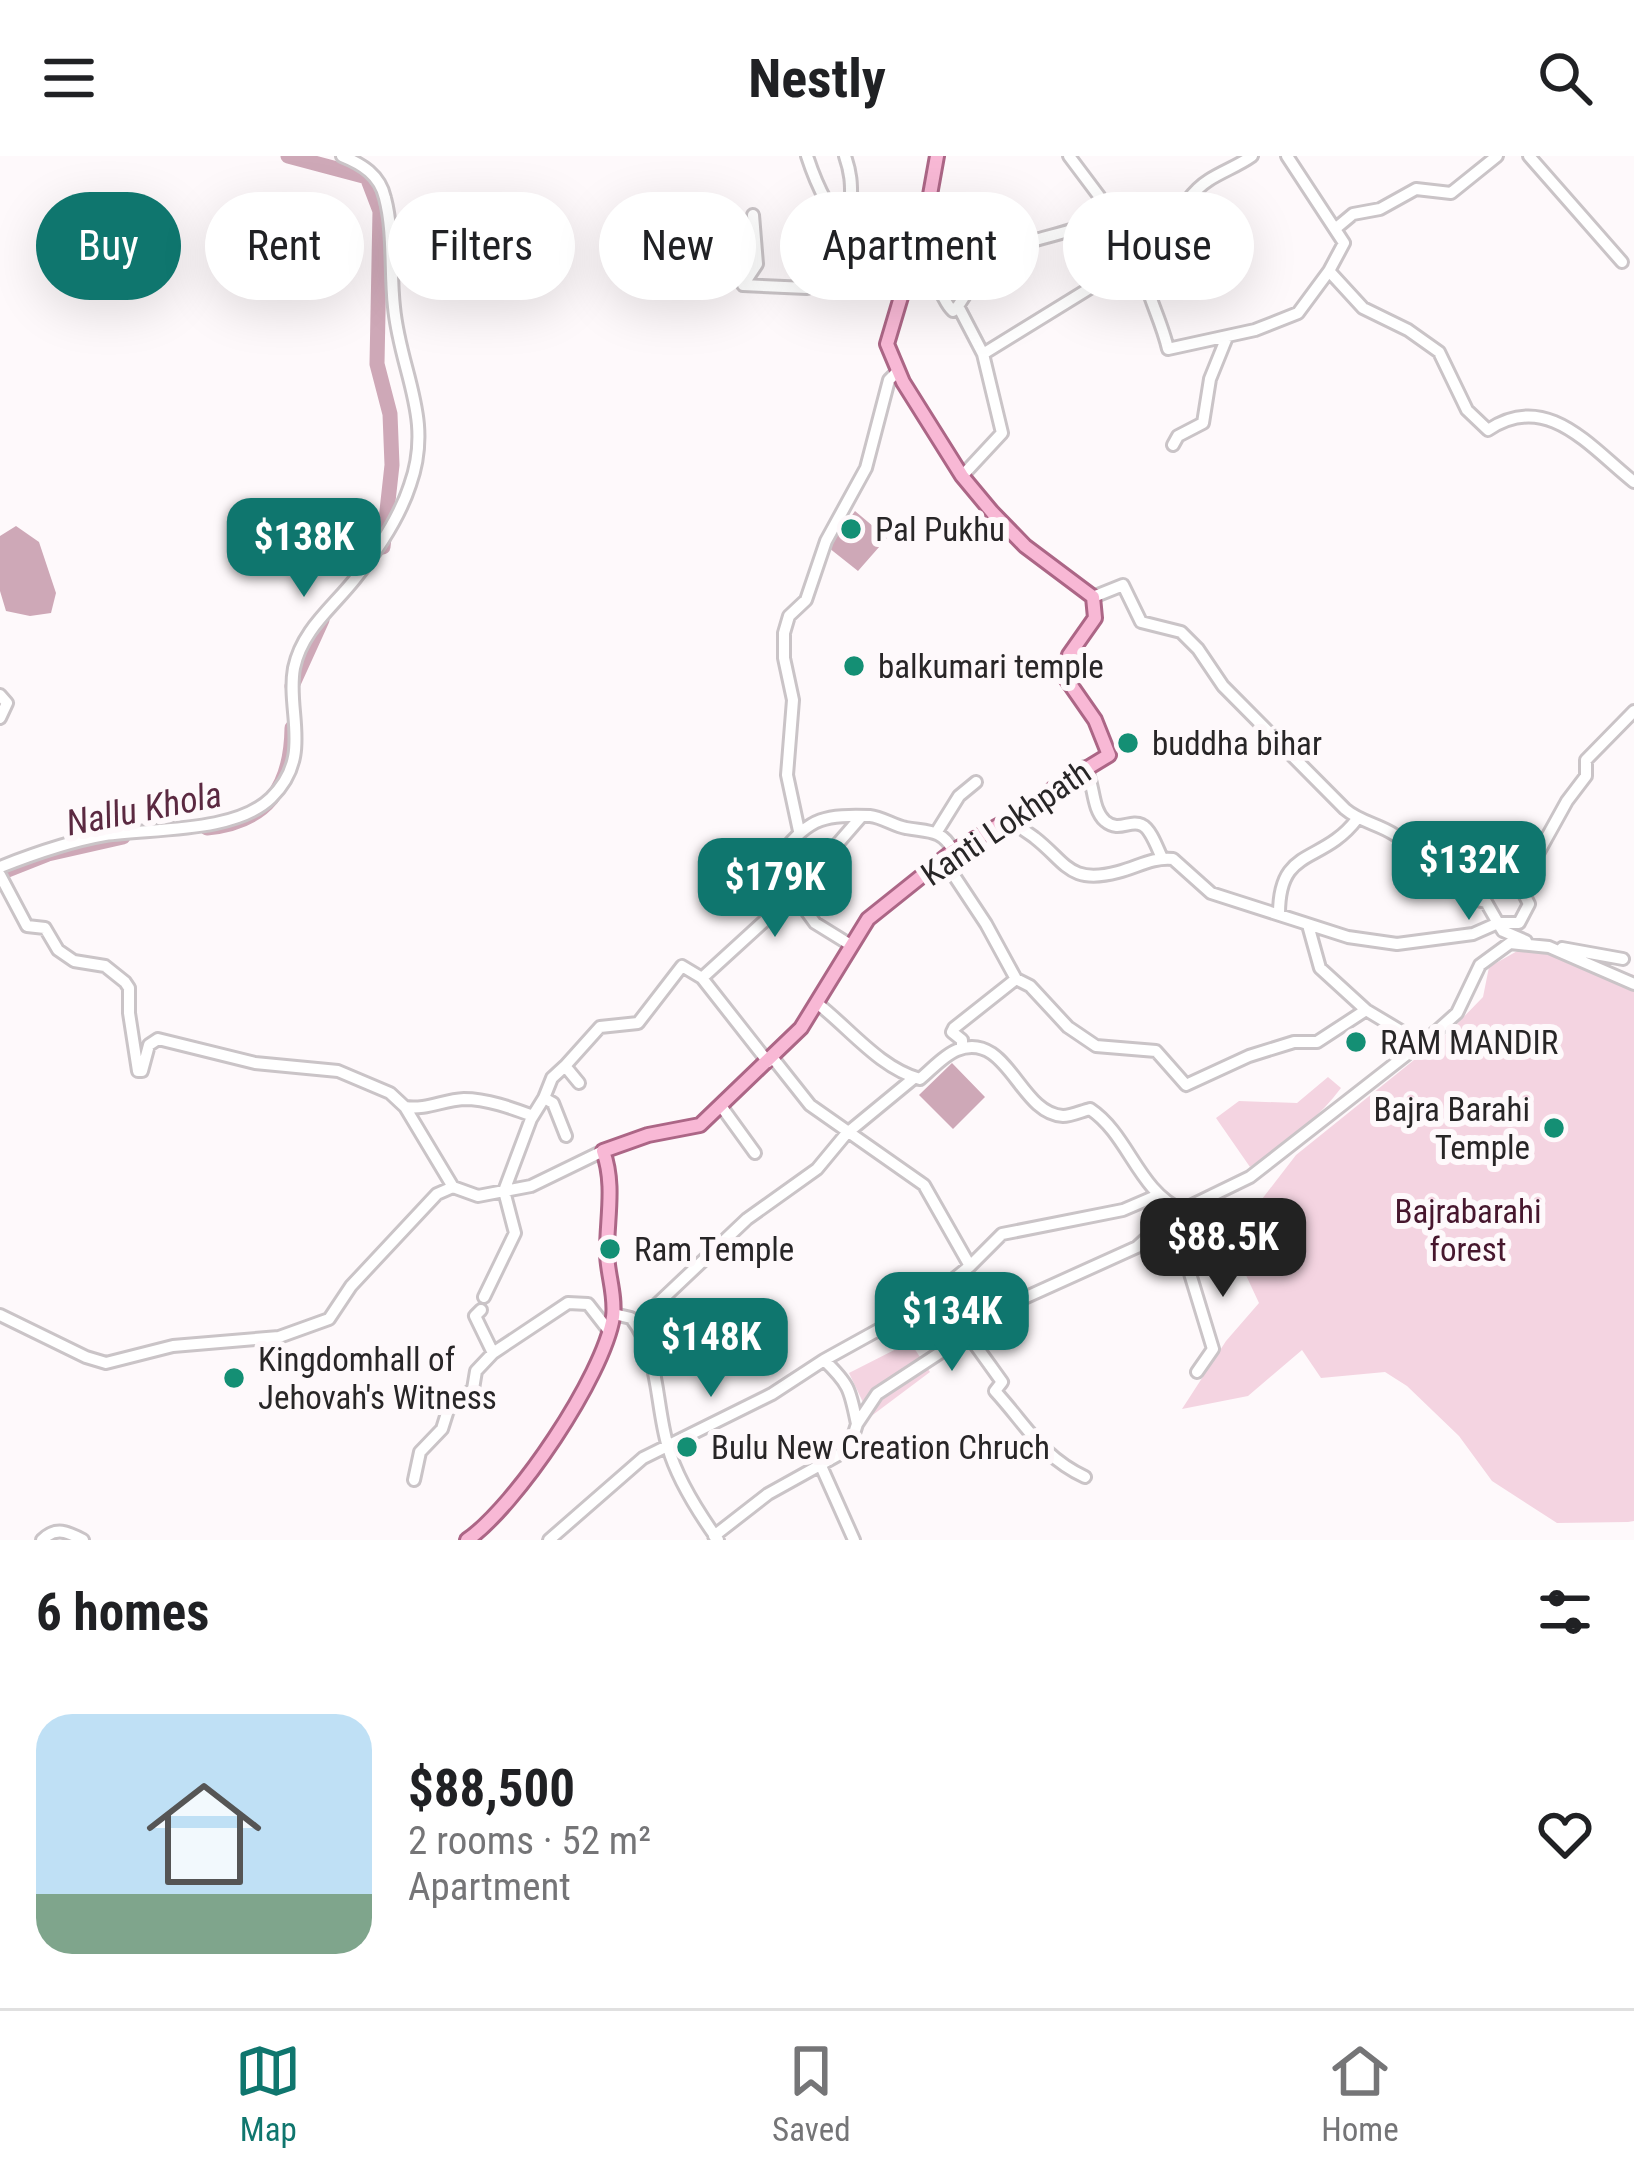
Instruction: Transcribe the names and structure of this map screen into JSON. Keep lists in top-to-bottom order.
{
  "streets": {
    "main road": ["Kanti Lokhpath"]
  },
  "water": ["Nallu Khola"],
  "parks": ["Bajrabarahi forest"],
  "places": [
    "Pal Pukhu",
    "balkumari temple",
    "buddha bihar",
    "RAM MANDIR",
    "Bajra Barahi Temple",
    "Ram Temple",
    "Kingdomhall of Jehovah's Witness",
    "Bulu New Creation Chruch"
  ],
  "page": {
    "header": "Nestly",
    "chip": [
      "Buy",
      "Rent",
      "Filters",
      "New",
      "Apartment",
      "House"
    ],
    "price": [
      "$138K",
      "$132K",
      "$179K",
      "$88.5K",
      "$134K",
      "$148K"
    ],
    "heading": "6 homes",
    "list": [
      {
        "name": "$88,500",
        "note": "2 rooms · 52 m² · Apartment"
      }
    ],
    "tabs": ["Map", "Saved", "Home"]
  }
}
